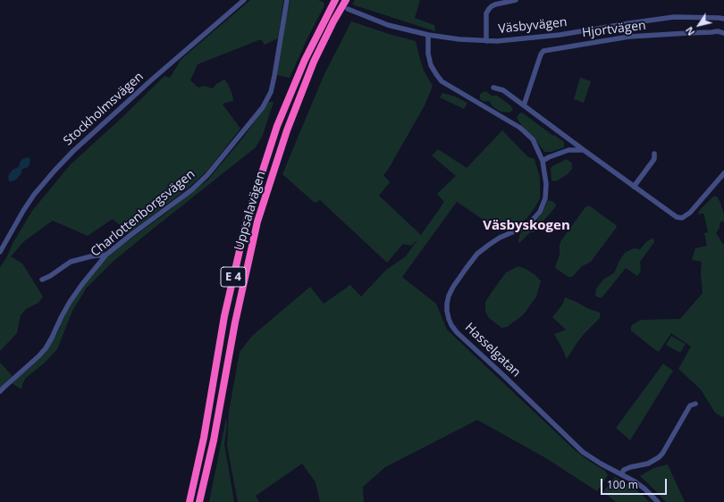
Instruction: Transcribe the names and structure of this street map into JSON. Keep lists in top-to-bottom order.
{
  "streets": {
    "highway": ["Uppsalavägen", "E 4"],
    "street": [
      "Väsbyvägen",
      "Hjortvägen",
      "Stockholmsvägen",
      "Charlottenborgsvägen",
      "Hasselgatan"
    ]
  },
  "crossings": [
    ["Väsbyvägen", "Hasselgatan"]
  ],
  "districts": ["Väsbyskogen"],
  "scale_bar": "100 m",
  "north": "bottom left"
}
